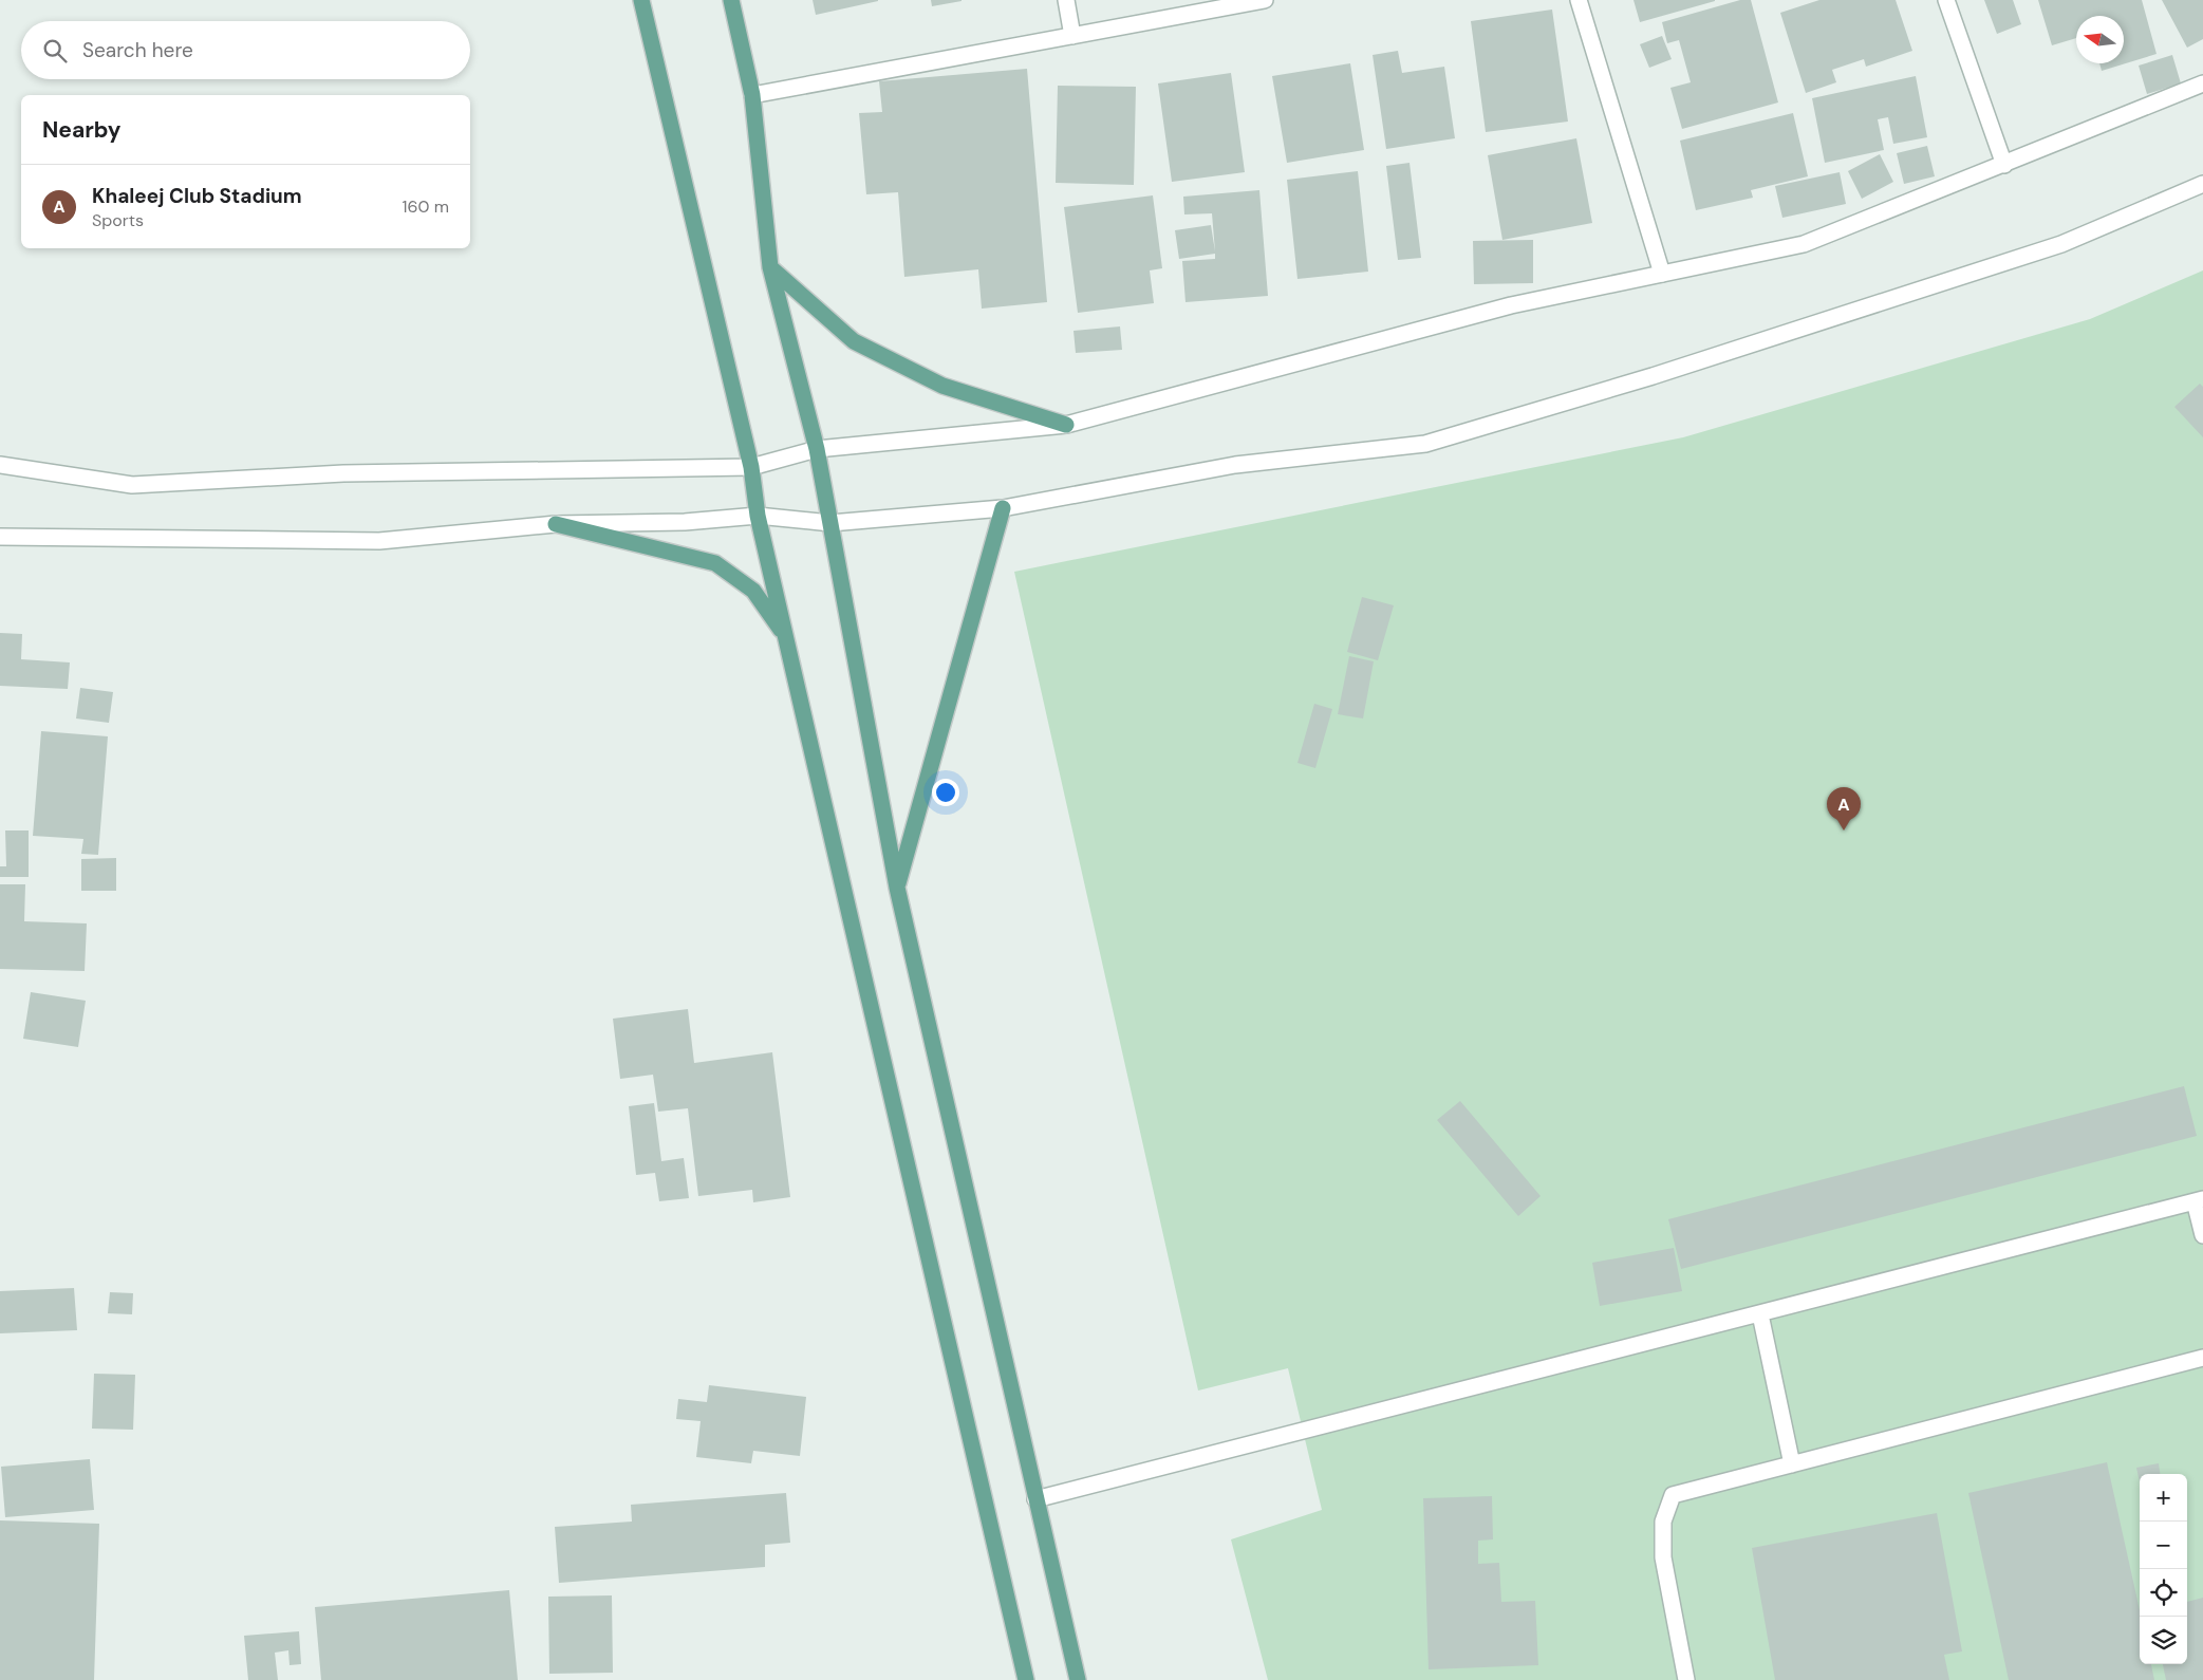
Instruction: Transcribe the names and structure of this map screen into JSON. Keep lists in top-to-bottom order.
{
  "north": "left",
  "page": {
    "search": "Search here",
    "heading": "Nearby",
    "list": [
      {
        "mark": "A",
        "name": "Khaleej Club Stadium",
        "note": "Sports",
        "value": "160 m"
      }
    ],
    "pins": "A",
    "map_buttons": ["+", "−"]
  }
}
